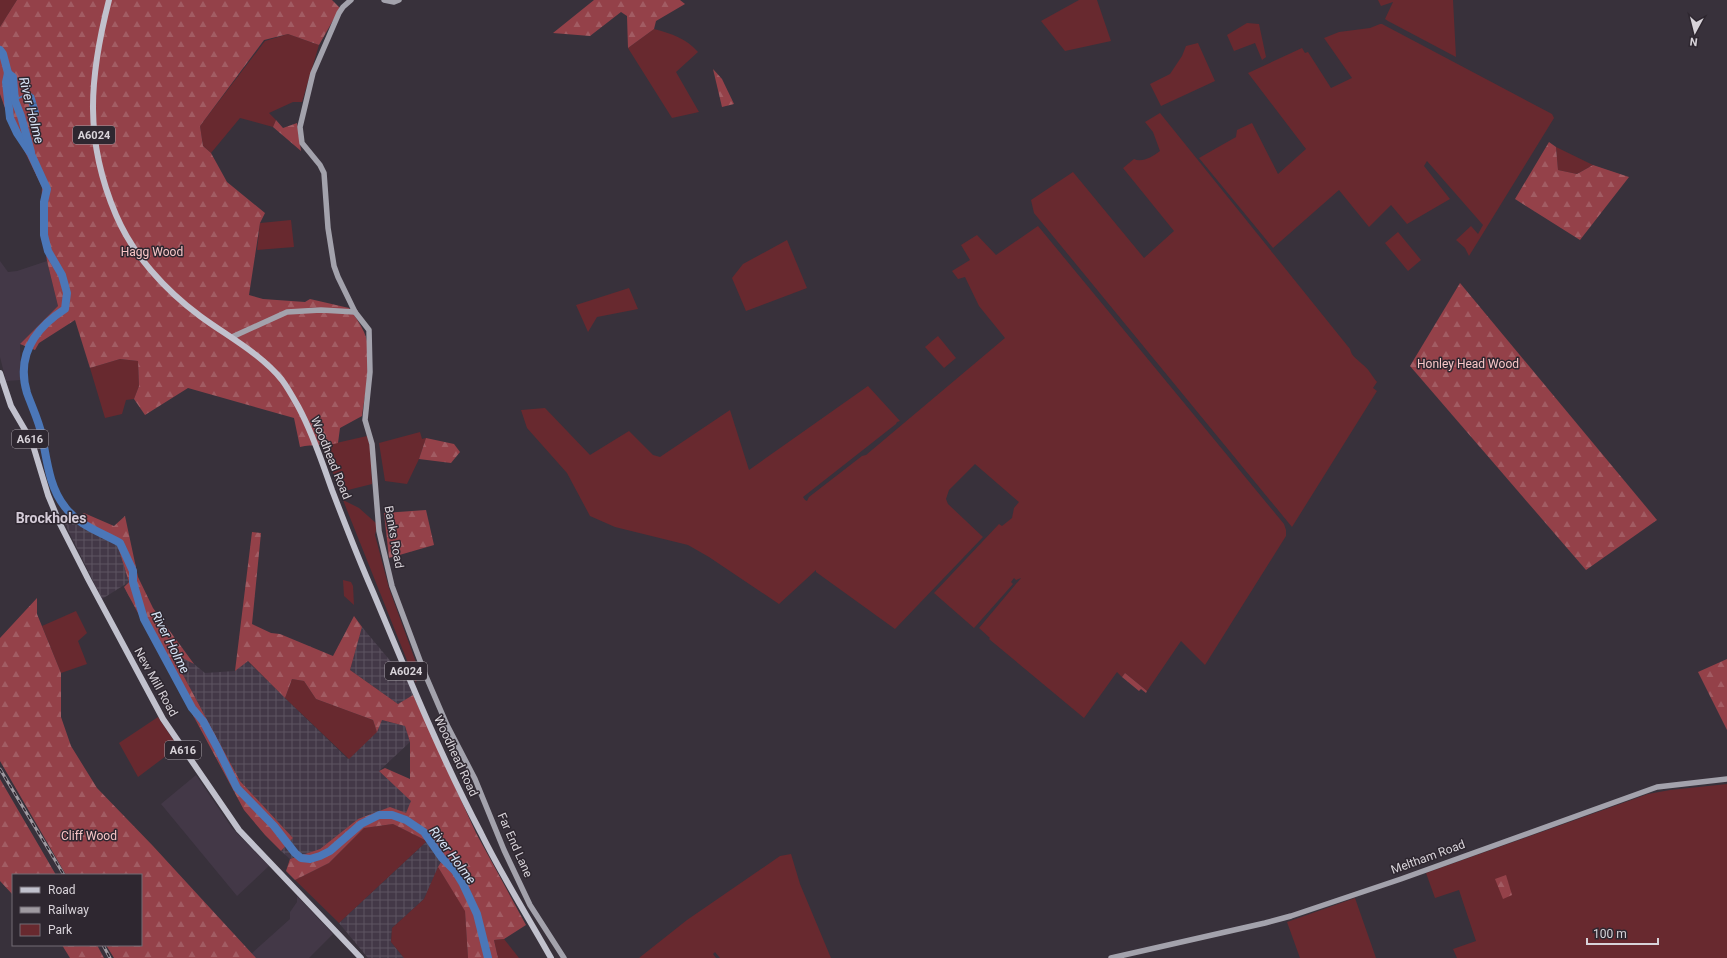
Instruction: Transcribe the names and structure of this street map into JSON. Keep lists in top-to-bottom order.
{
  "streets": {
    "main road": [
      "A6024",
      "A616",
      "Woodhead Road",
      "New Mill Road"
    ],
    "street": ["Banks Road", "Far End Lane", "Meltham Road"]
  },
  "crossings": [
    ["Banks Road", "Far End Lane"]
  ],
  "districts": ["Brockholes"],
  "water": ["River Holme"],
  "parks": ["Hagg Wood", "Honley Head Wood", "Cliff Wood"],
  "legend": ["Road", "Railway", "Park"],
  "scale_bar": "100 m",
  "north": "bottom"
}
